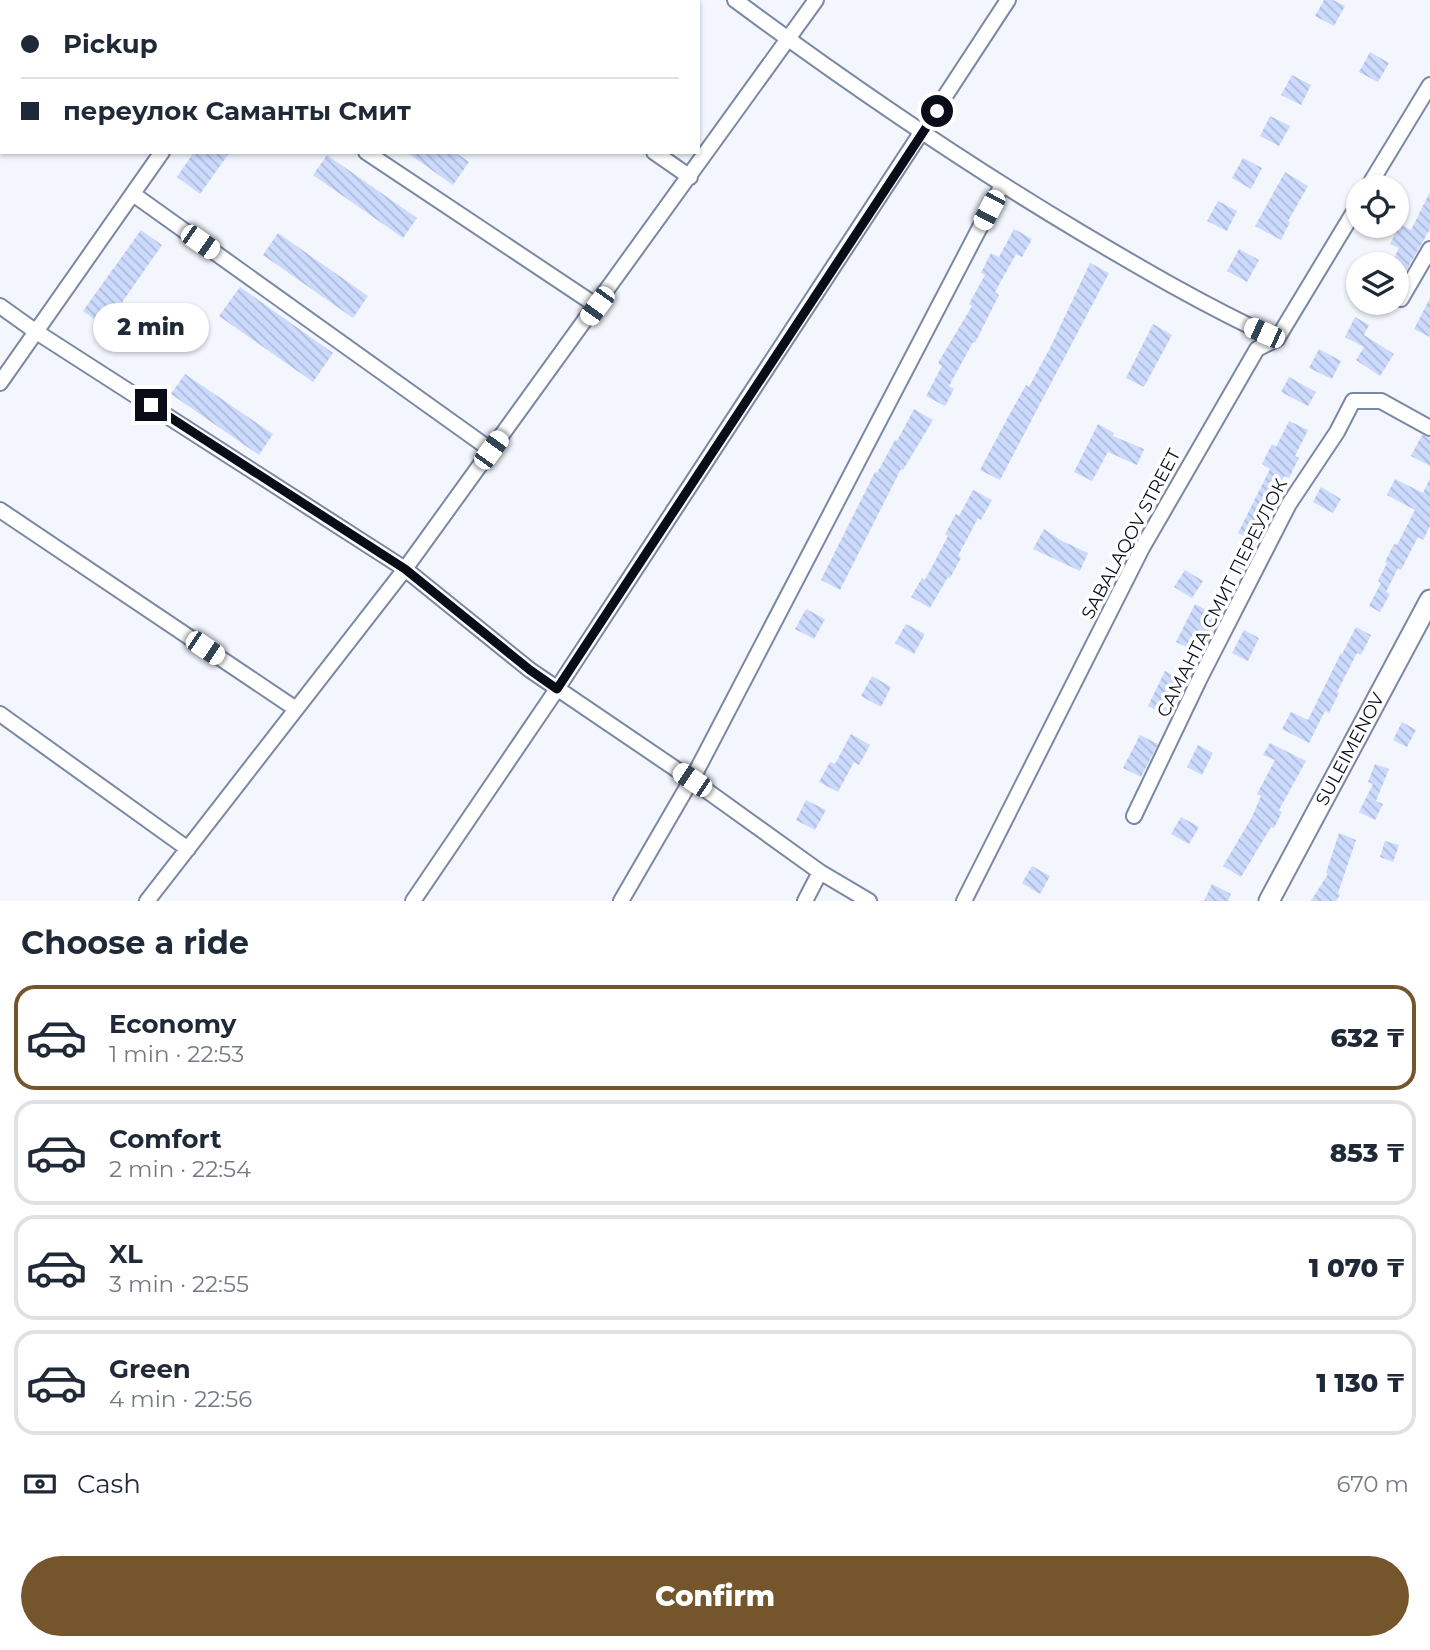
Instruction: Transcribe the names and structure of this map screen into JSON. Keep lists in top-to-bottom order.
{
  "streets": {
    "main road": ["SULEIMENOV"],
    "street": ["SABALAQOV STREET", "САМАНТА СМИТ ПЕРЕУЛОК"]
  },
  "page": {
    "banner": ["Pickup", "переулок Саманты Смит"],
    "bubble": "2 min",
    "heading": "Choose a ride",
    "list": [
      {
        "name": "Economy",
        "note": "1 min · 22:53",
        "value": "632 ₸"
      },
      {
        "name": "Comfort",
        "note": "2 min · 22:54",
        "value": "853 ₸"
      },
      {
        "name": "XL",
        "note": "3 min · 22:55",
        "value": "1 070 ₸"
      },
      {
        "name": "Green",
        "note": "4 min · 22:56",
        "value": "1 130 ₸"
      }
    ],
    "pay": ["Cash", "670 m"],
    "buttons": "Confirm"
  }
}
